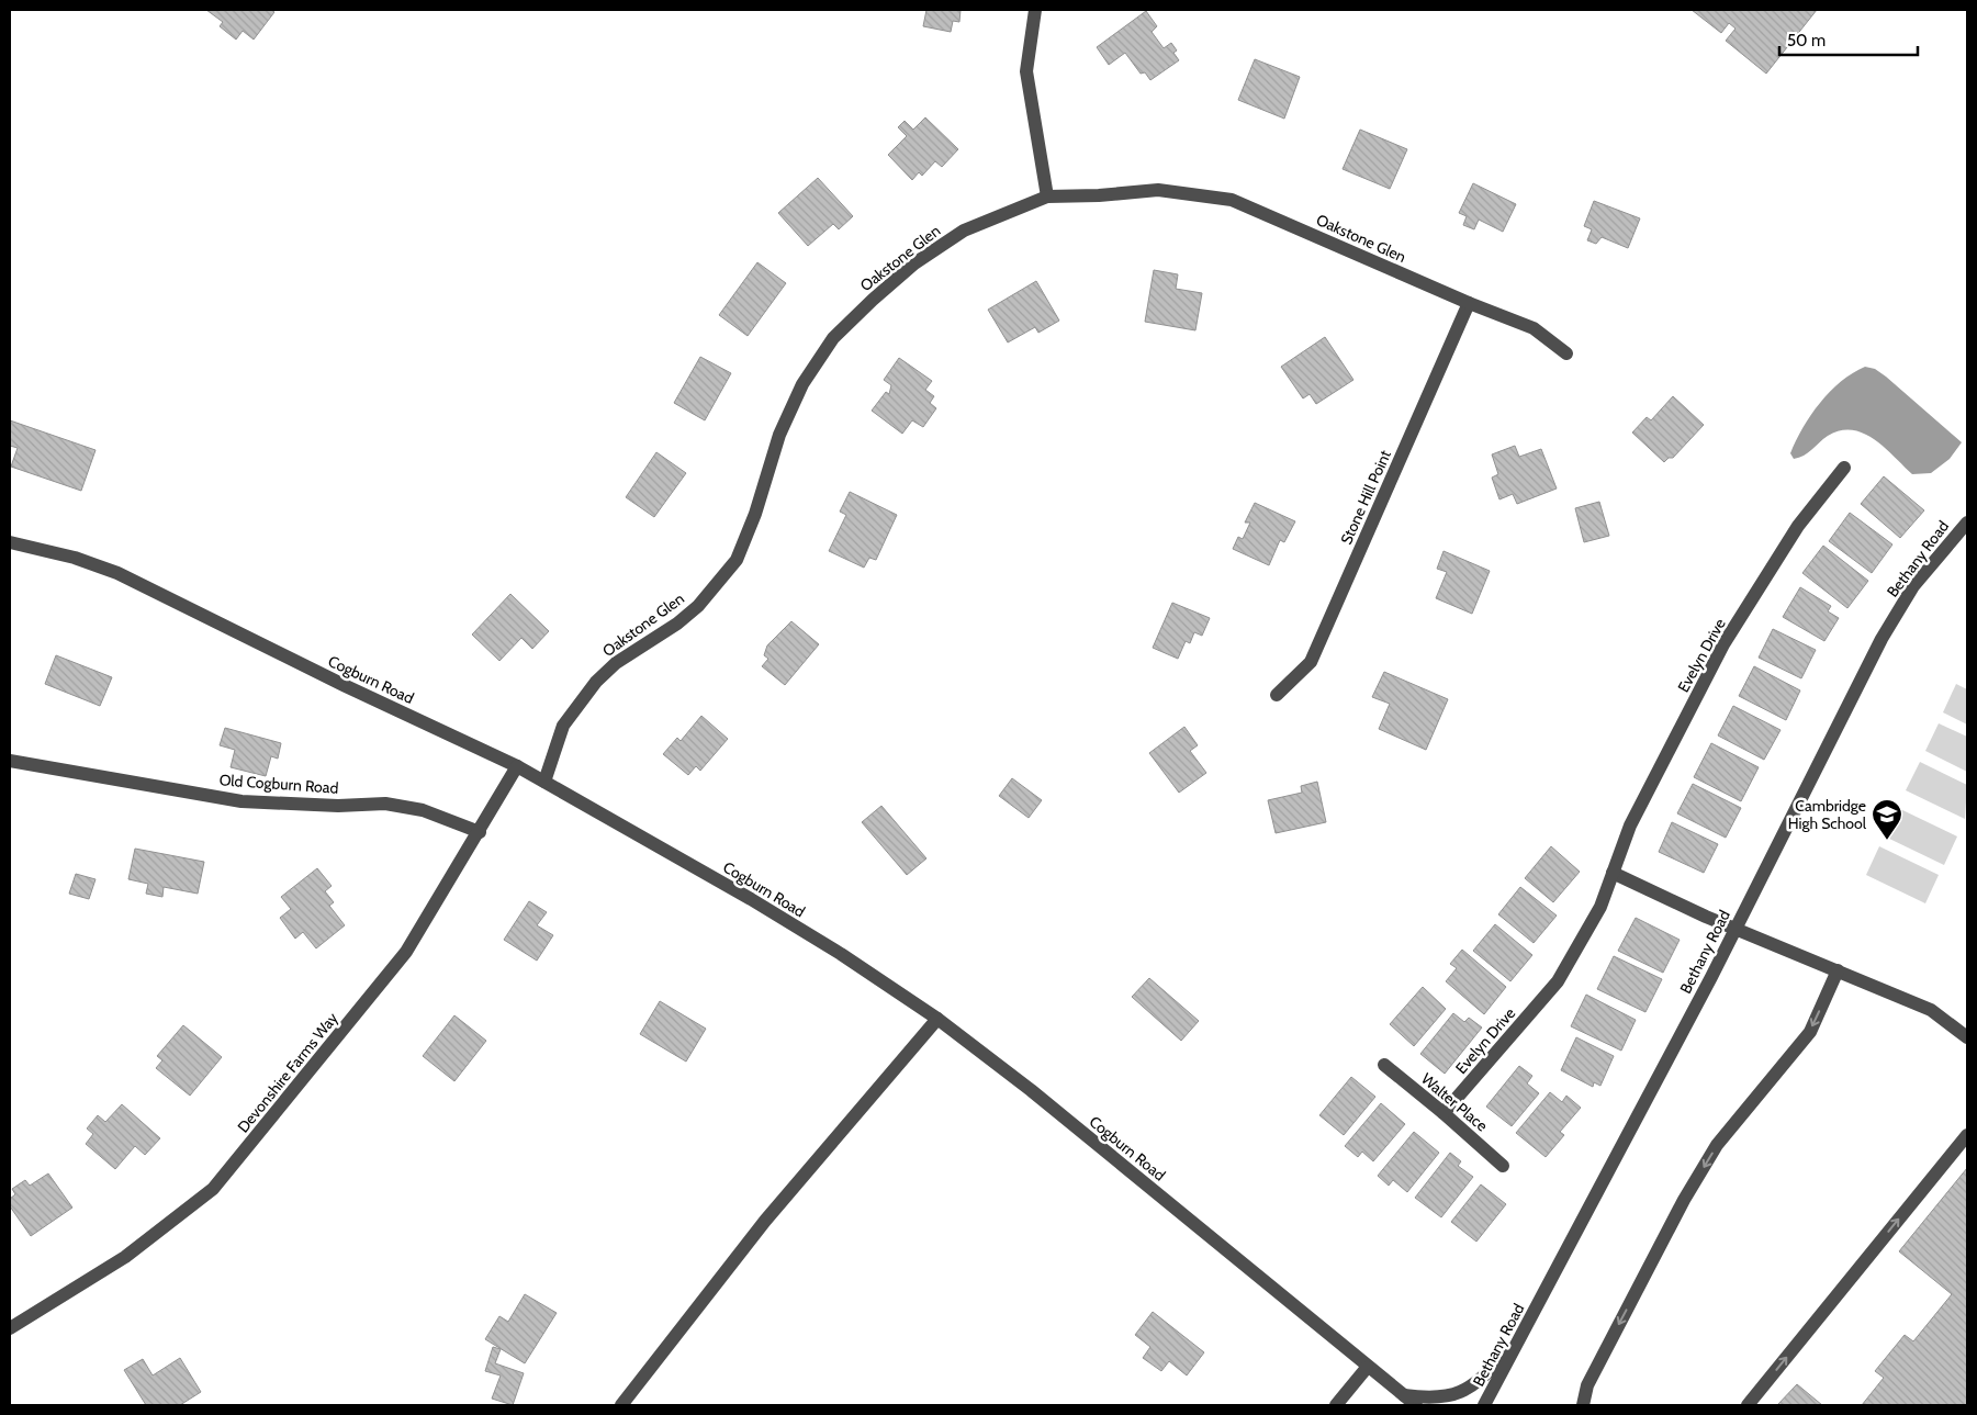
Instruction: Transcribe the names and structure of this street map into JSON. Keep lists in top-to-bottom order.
{
  "streets": {
    "street": [
      "Oakstone Glen",
      "Stone Hill Point",
      "Bethany Road",
      "Evelyn Drive",
      "Cogburn Road",
      "Old Cogburn Road",
      "Devonshire Farms Way",
      "Walter Place"
    ]
  },
  "crossings": [
    ["Oakstone Glen", "Stone Hill Point"],
    ["Oakstone Glen", "Cogburn Road"],
    ["Evelyn Drive", "Walter Place"],
    ["Cogburn Road", "Devonshire Farms Way"],
    ["Old Cogburn Road", "Devonshire Farms Way"]
  ],
  "places": {
    "school or university": ["Cambridge High School"]
  },
  "scale_bar": "50 m"
}
